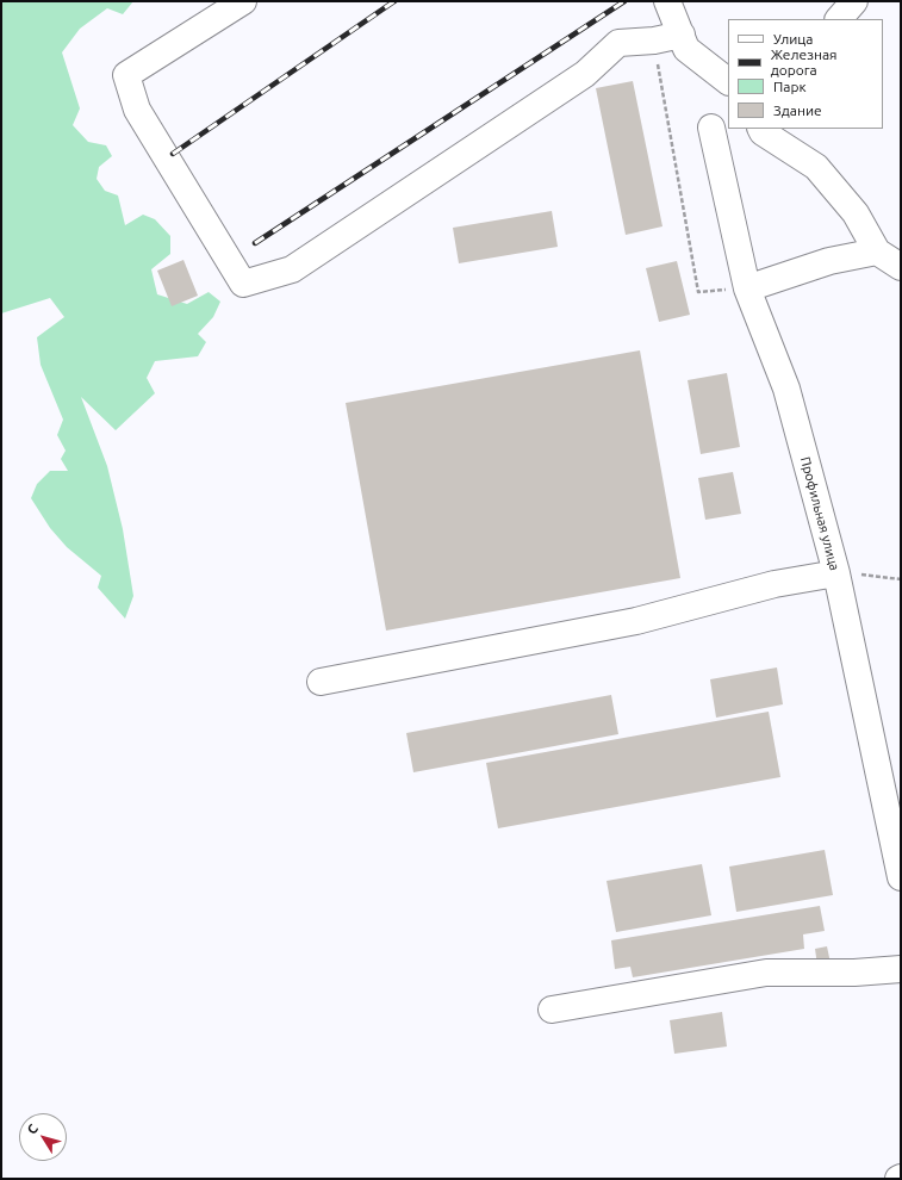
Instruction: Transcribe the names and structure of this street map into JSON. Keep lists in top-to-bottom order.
{
  "streets": {
    "street": ["Профильная улица"]
  },
  "legend": [
    "Улица",
    "Железная дорога",
    "Парк",
    "Здание"
  ],
  "north": "top left"
}
